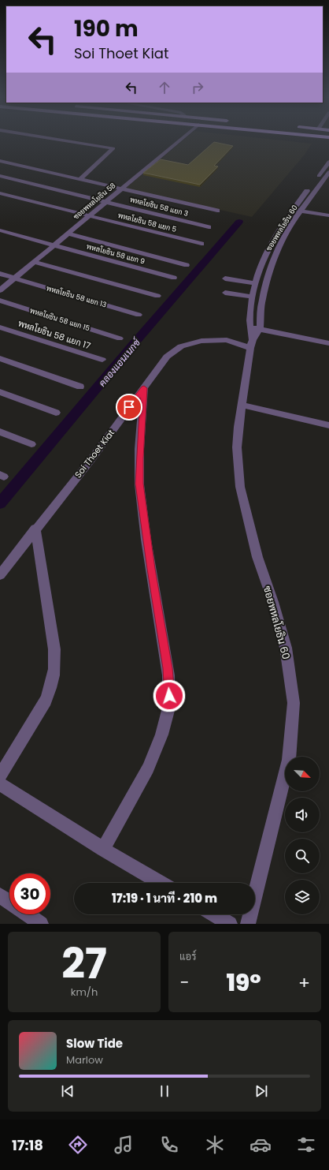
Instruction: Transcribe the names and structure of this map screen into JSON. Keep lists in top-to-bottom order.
{
  "streets": {
    "street": [
      "ซอยพหลโยธิน 58",
      "พหลโยธิน 58 แยก 3",
      "พหลโยธิน 58 แยก 5",
      "ซอยพหลโยธิน 60",
      "พหลโยธิน 58 แยก 9",
      "พหลโยธิน 58 แยก 13",
      "พหลโยธิน 58 แยก 15",
      "พหลโยธิน 58 แยก 17",
      "Soi Thoet Kiat"
    ]
  },
  "crossings": [
    ["ซอยพหลโยธิน 58", "พหลโยธิน 58 แยก 3"],
    ["ซอยพหลโยธิน 58", "พหลโยธิน 58 แยก 5"],
    ["ซอยพหลโยธิน 58", "พหลโยธิน 58 แยก 9"],
    ["ซอยพหลโยธิน 58", "พหลโยธิน 58 แยก 13"],
    ["ซอยพหลโยธิน 60", "Soi Thoet Kiat"]
  ],
  "water": ["คลองแอนเนกซ์"],
  "north": "bottom right",
  "page": {
    "turn": ["190 m", "Soi Thoet Kiat"],
    "limit": "30",
    "trip": "17:19 · 1 นาที · 210 m",
    "tile": [
      ["27", "km/h"],
      "แอร์"
    ],
    "heat": ["−", "19°", "+"],
    "song": ["Slow Tide", "Marlow"],
    "tabs": "17:18"
  }
}
